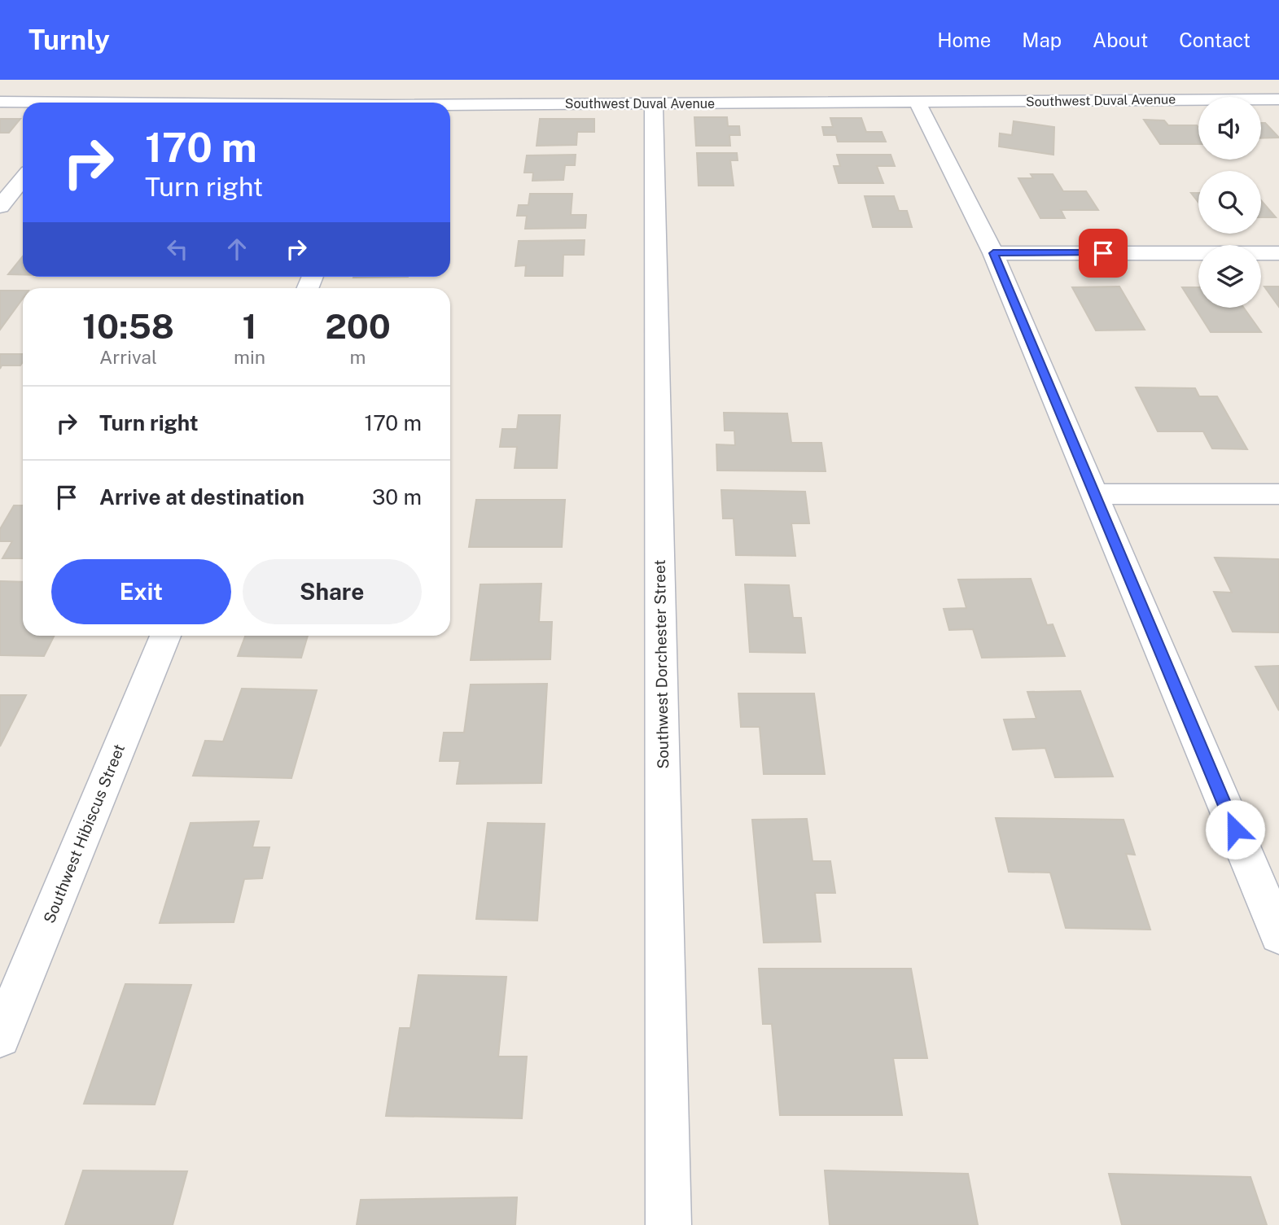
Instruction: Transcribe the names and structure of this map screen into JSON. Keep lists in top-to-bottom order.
{
  "streets": {
    "street": ["Southwest Duval Avenue", "Southwest Dorchester Street", "Southwest Hibiscus Street"]
  },
  "crossings": [
    ["Southwest Duval Avenue", "Southwest Dorchester Street"]
  ],
  "page": {
    "header": "Turnly",
    "nav": [
      "Home",
      "Map",
      "About",
      "Contact"
    ],
    "turn": ["170 m", "Turn right"],
    "eta": [
      "10:58",
      "Arrival",
      "1",
      "min",
      "200",
      "m"
    ],
    "list": [
      {
        "name": "Turn right",
        "value": "170 m"
      },
      {
        "name": "Arrive at destination",
        "value": "30 m"
      }
    ],
    "buttons": ["Exit", "Share"]
  }
}
